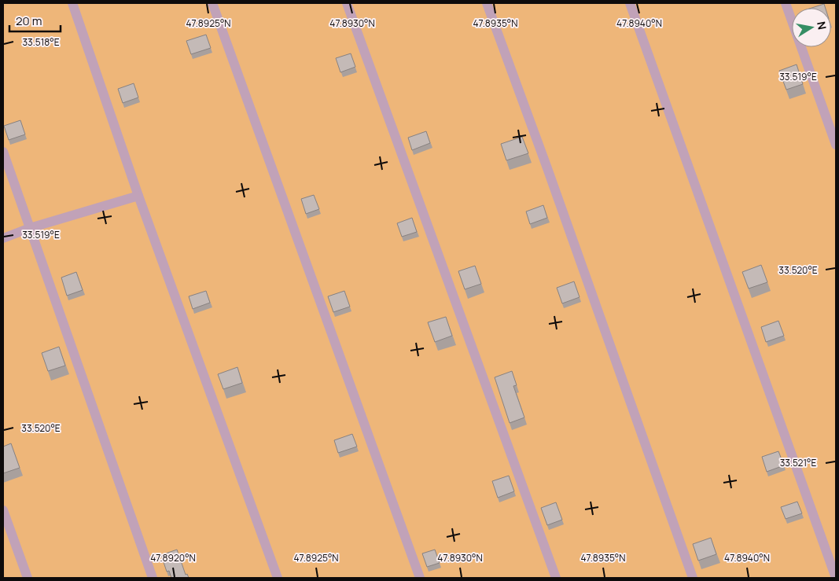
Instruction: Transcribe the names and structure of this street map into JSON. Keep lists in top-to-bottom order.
{
  "scale_bar": "20 m",
  "north": "right",
  "coordinates": [
    "47.8925°N",
    "47.8930°N",
    "47.8935°N",
    "47.8940°N",
    "33.518°E",
    "33.519°E",
    "33.520°E",
    "33.521°E",
    "47.8920°N"
  ]
}
